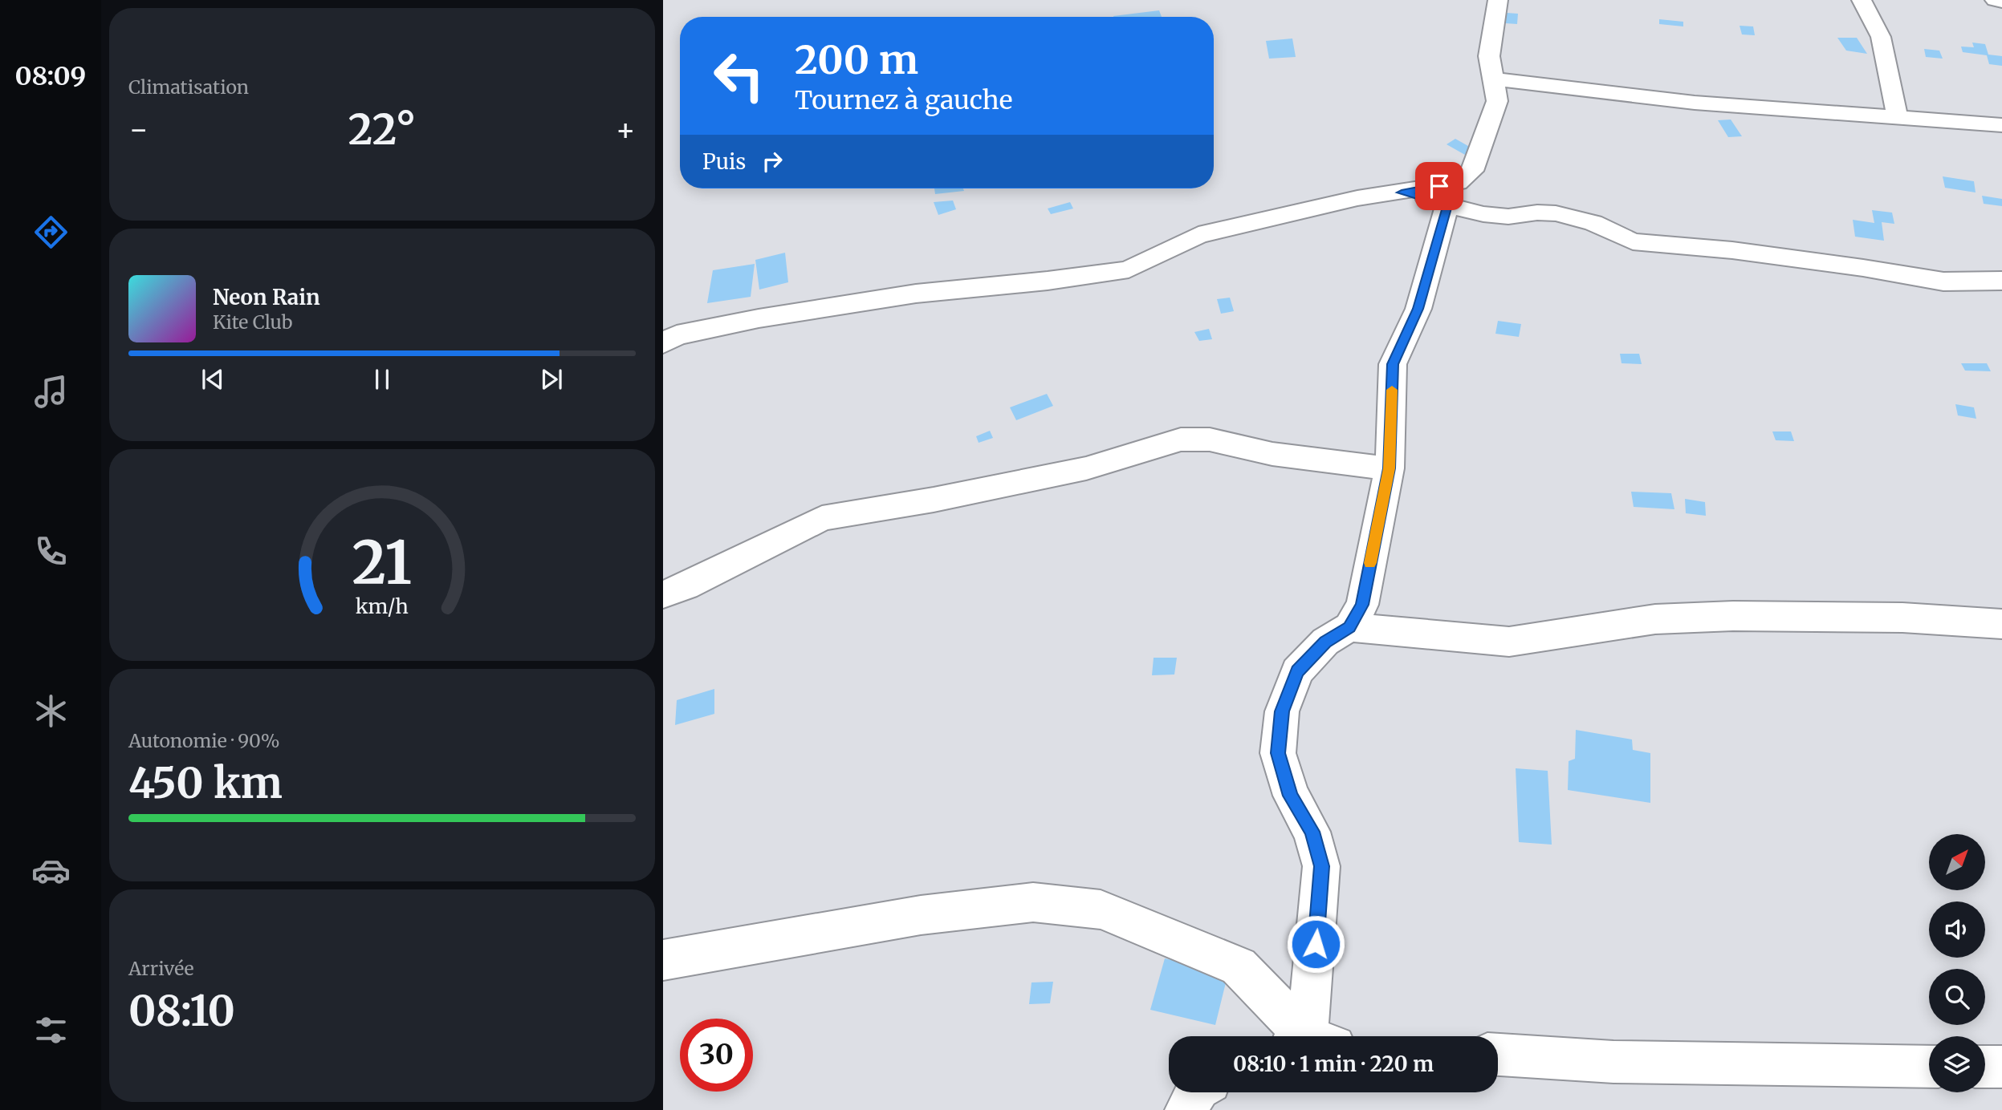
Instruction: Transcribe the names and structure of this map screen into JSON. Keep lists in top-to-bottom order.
{
  "north": "top right",
  "page": {
    "tabs": "08:09",
    "tile": [
      "Climatisation",
      ["Autonomie · 90%", "450 km"],
      ["Arrivée", "08:10"]
    ],
    "turn": ["200 m", "Tournez à gauche"],
    "heat": ["−", "22°", "+"],
    "then": "Puis",
    "song": ["Neon Rain", "Kite Club"],
    "limit": "30",
    "trip": "08:10 · 1 min · 220 m",
    "gauge": ["21", "km/h"]
  }
}
